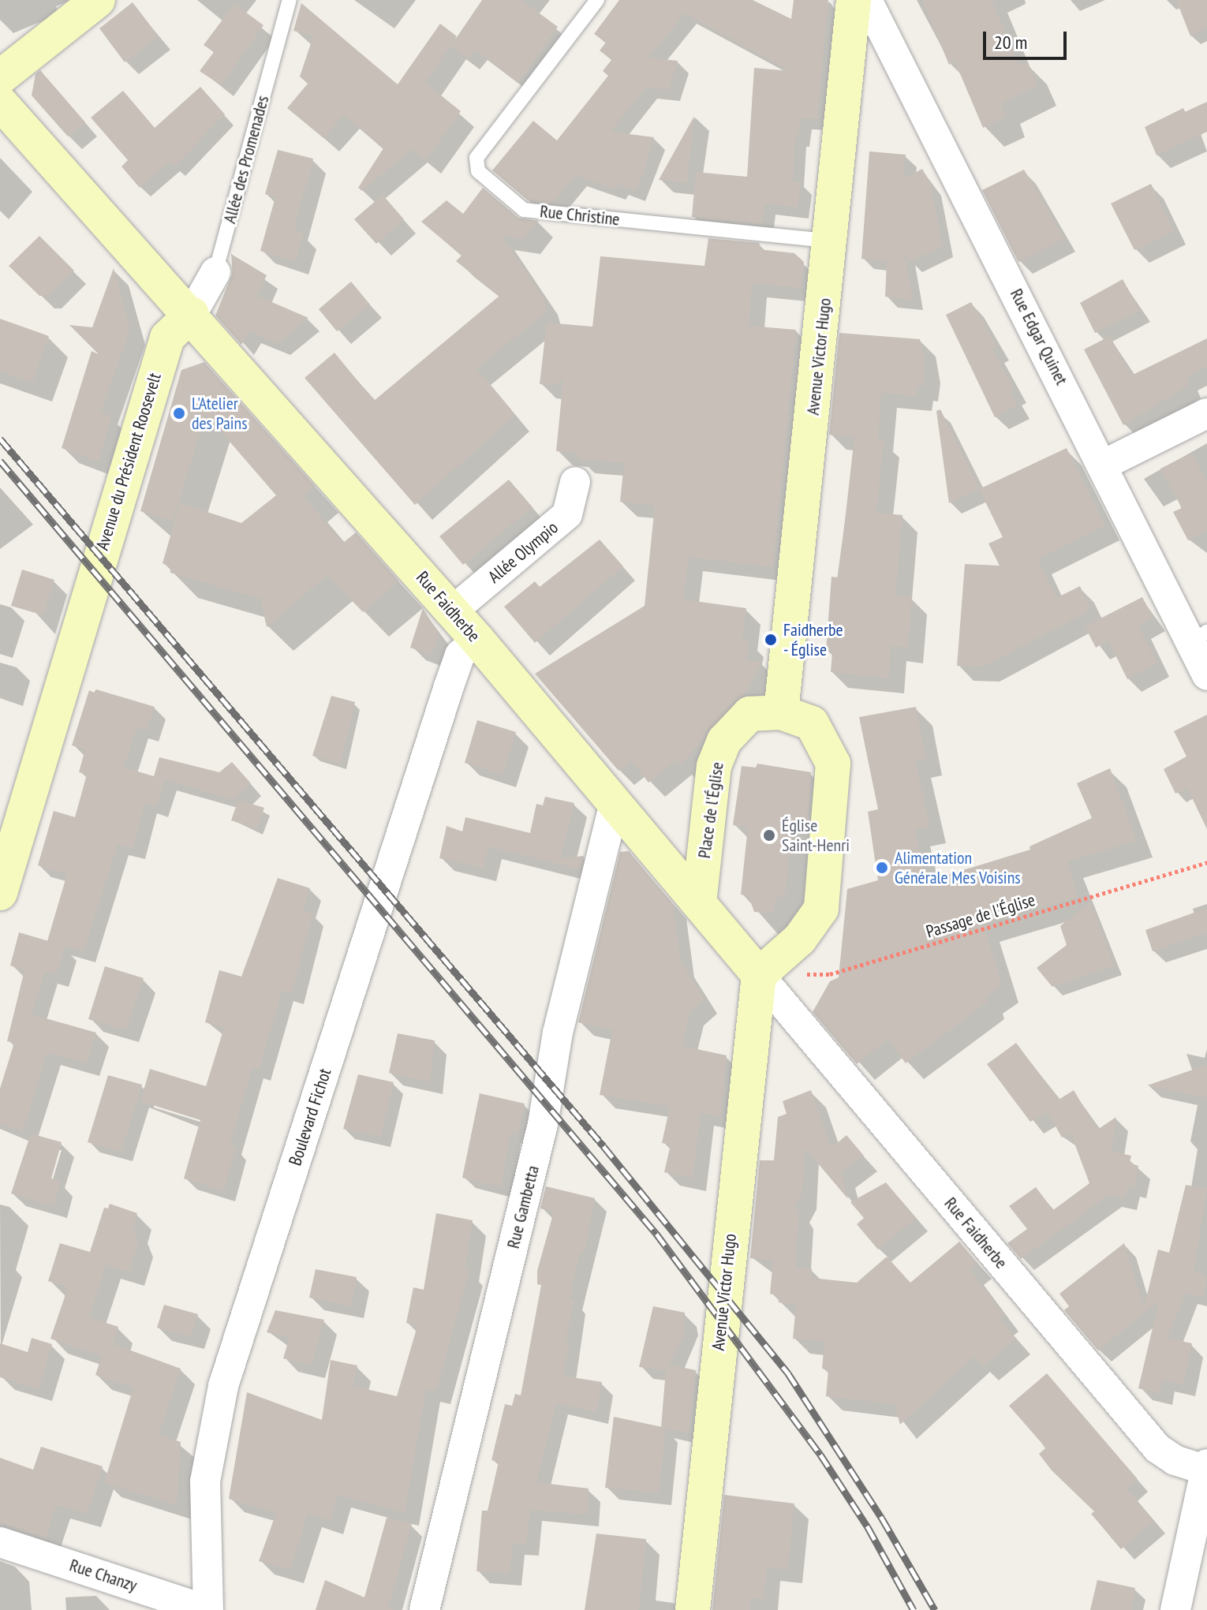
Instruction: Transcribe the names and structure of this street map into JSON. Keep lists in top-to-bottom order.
{
  "streets": {
    "street": [
      "Allée des Promenades",
      "Rue Edgar Quinet",
      "Avenue Victor Hugo",
      "Avenue du Président Roosevelt",
      "Allée Olympio",
      "Rue Faidherbe",
      "Place de l'Église",
      "Boulevard Fichot",
      "Rue Gambetta",
      "Rue Chanzy"
    ],
    "lane": ["Rue Christine"],
    "path": ["Passage de l'Église"]
  },
  "crossings": [
    ["Allée des Promenades", "Avenue du Président Roosevelt"],
    ["Allée des Promenades", "Rue Faidherbe"],
    ["Rue Christine", "Avenue Victor Hugo"],
    ["Avenue Victor Hugo", "Rue Faidherbe"],
    ["Avenue Victor Hugo", "Place de l'Église"],
    ["Avenue Victor Hugo", "Passage de l'Église"],
    ["Avenue du Président Roosevelt", "Rue Faidherbe"],
    ["Allée Olympio", "Rue Faidherbe"],
    ["Rue Faidherbe", "Place de l'Église"],
    ["Rue Faidherbe", "Passage de l'Église"],
    ["Rue Faidherbe", "Boulevard Fichot"],
    ["Rue Faidherbe", "Rue Gambetta"],
    ["Place de l'Église", "Passage de l'Église"],
    ["Boulevard Fichot", "Rue Chanzy"]
  ],
  "places": [
    "L'Atelier des Pains",
    "Faidherbe - Église",
    "Église Saint-Henri",
    "Alimentation Générale Mes Voisins"
  ],
  "scale_bar": "20 m"
}
